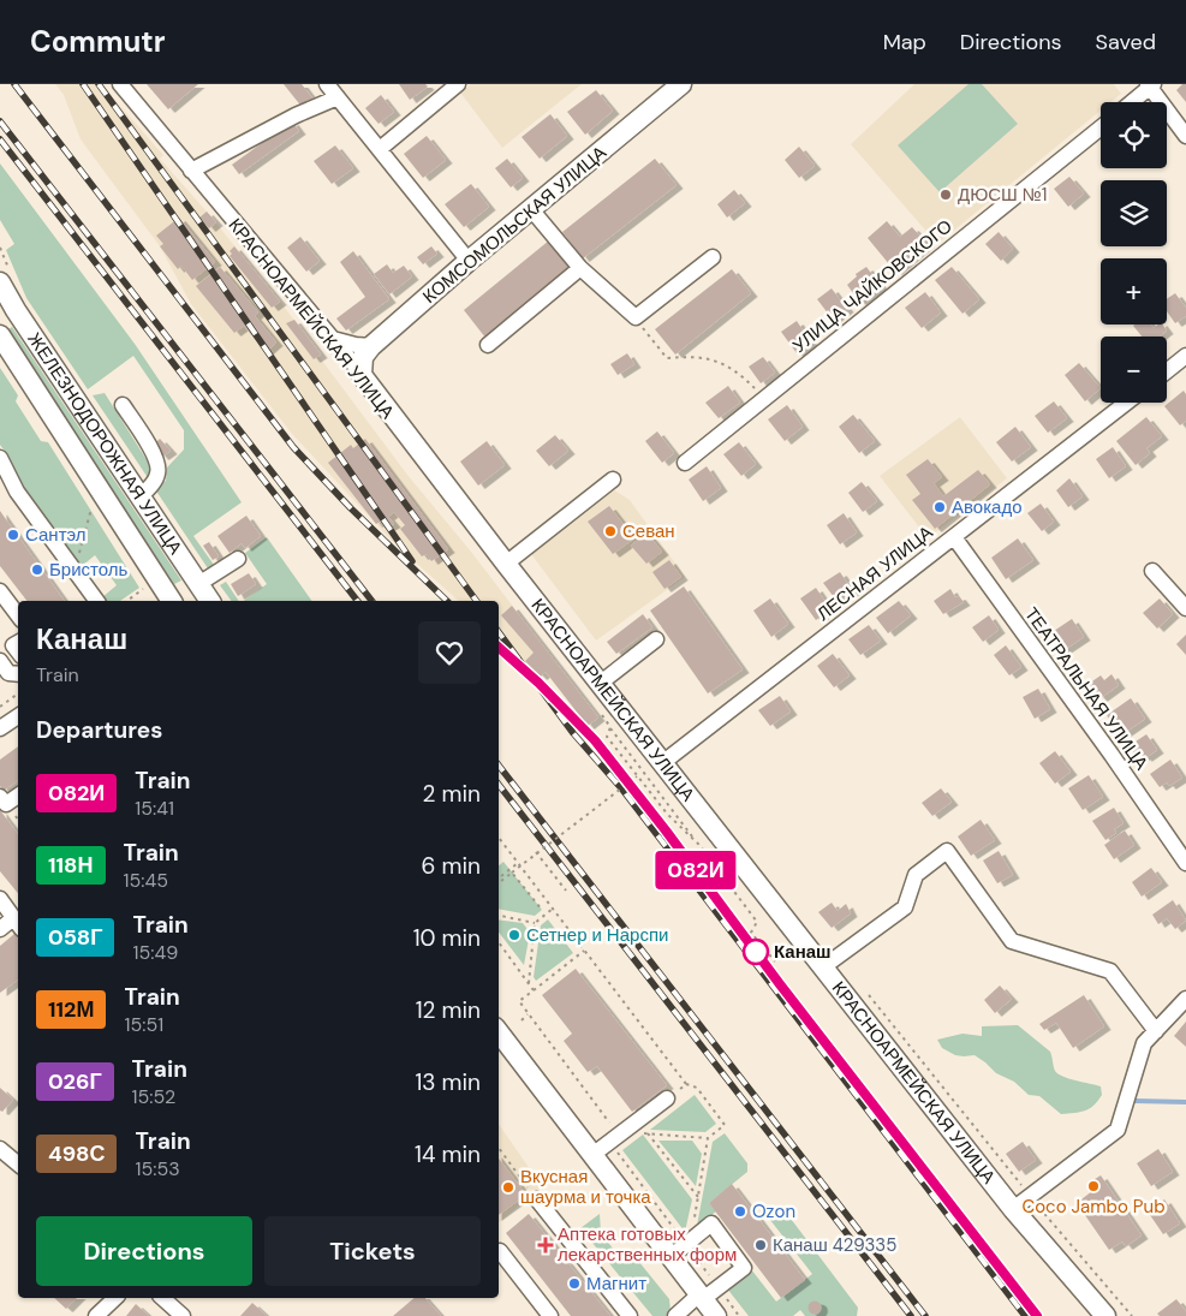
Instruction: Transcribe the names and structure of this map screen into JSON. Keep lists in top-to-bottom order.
{
  "streets": {
    "main road": ["КОМСОМОЛЬСКАЯ УЛИЦА", "КРАСНОАРМЕЙСКАЯ УЛИЦА", "ЖЕЛЕЗНОДОРОЖНАЯ УЛИЦА"],
    "street": ["УЛИЦА ЧАЙКОВСКОГО", "ЛЕСНАЯ УЛИЦА", "ТЕАТРАЛЬНАЯ УЛИЦА"]
  },
  "crossings": [
    ["КОМСОМОЛЬСКАЯ УЛИЦА", "КРАСНОАРМЕЙСКАЯ УЛИЦА"],
    ["КРАСНОАРМЕЙСКАЯ УЛИЦА", "ЛЕСНАЯ УЛИЦА"],
    ["ЛЕСНАЯ УЛИЦА", "ТЕАТРАЛЬНАЯ УЛИЦА"]
  ],
  "places": {
    "other": [
      "ДЮСШ №1",
      "Авокадо",
      "Севан",
      "Сантэл",
      "Бристоль",
      "Сетнер и Нарспи",
      "Канаш",
      "Coco Jambo Pub",
      "Вкусная шаурма и точка",
      "Ozon",
      "Канаш 429335",
      "Магнит"
    ],
    "health": ["Аптека готовых лекарственных форм"]
  },
  "page": {
    "header": "Commutr",
    "nav": ["Map", "Directions", "Saved"],
    "on_map": "082И",
    "map_buttons": ["+", "−"],
    "heading": [
      ["Канаш", "Train"],
      "Departures"
    ],
    "list": [
      {
        "mark": "082И",
        "name": "Train",
        "note": "15:41",
        "value": "2 min"
      },
      {
        "mark": "118Н",
        "name": "Train",
        "note": "15:45",
        "value": "6 min"
      },
      {
        "mark": "058Г",
        "name": "Train",
        "note": "15:49",
        "value": "10 min"
      },
      {
        "mark": "112М",
        "name": "Train",
        "note": "15:51",
        "value": "12 min"
      },
      {
        "mark": "026Г",
        "name": "Train",
        "note": "15:52",
        "value": "13 min"
      },
      {
        "mark": "498С",
        "name": "Train",
        "note": "15:53",
        "value": "14 min"
      }
    ],
    "buttons": ["Directions", "Tickets"]
  }
}
